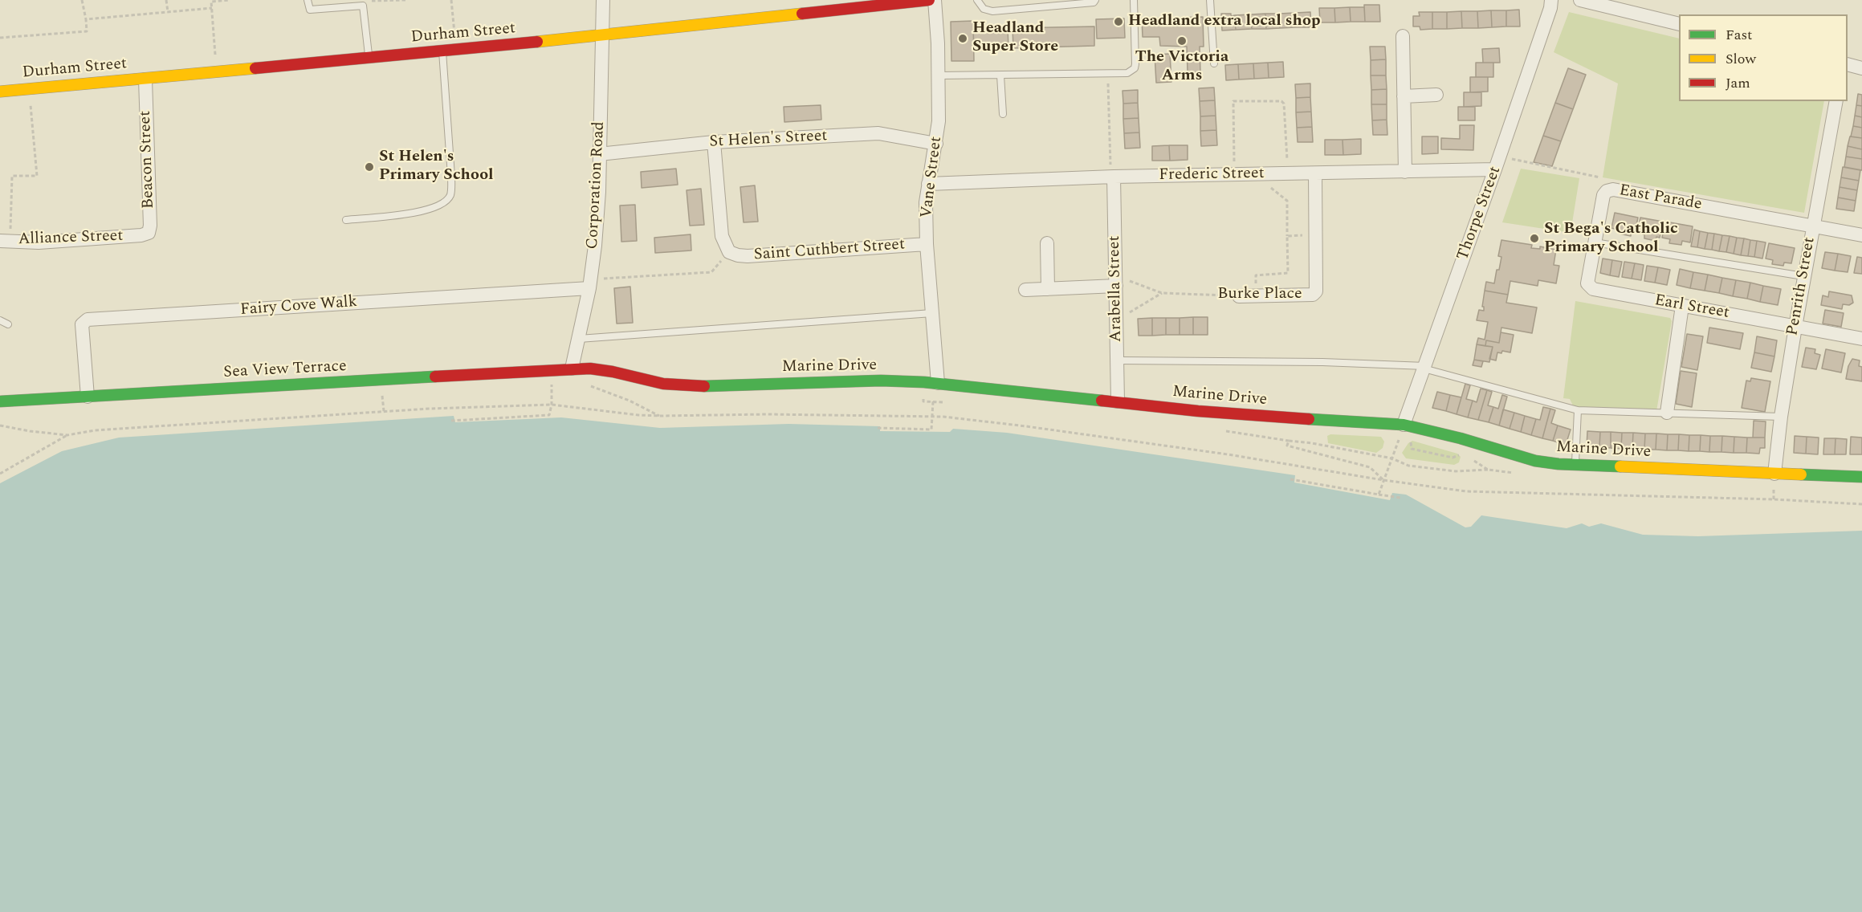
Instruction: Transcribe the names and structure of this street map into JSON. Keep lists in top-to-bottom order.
{
  "streets": {
    "street": [
      "Durham Street",
      "St Helen's Street",
      "Beacon Street",
      "Frederic Street",
      "Vane Street",
      "Corporation Road",
      "East Parade",
      "Thorpe Street",
      "Alliance Street",
      "Saint Cuthbert Street",
      "Penrith Street",
      "Arabella Street",
      "Burke Place",
      "Fairy Cove Walk",
      "Earl Street",
      "Marine Drive",
      "Sea View Terrace"
    ]
  },
  "crossings": [
    ["Durham Street", "Beacon Street"],
    ["Durham Street", "Corporation Road"],
    ["St Helen's Street", "Vane Street"],
    ["St Helen's Street", "Corporation Road"],
    ["Beacon Street", "Alliance Street"],
    ["Frederic Street", "Vane Street"],
    ["Frederic Street", "Thorpe Street"],
    ["Frederic Street", "Arabella Street"],
    ["Frederic Street", "Burke Place"],
    ["Vane Street", "Saint Cuthbert Street"],
    ["Vane Street", "Marine Drive"],
    ["Corporation Road", "Fairy Cove Walk"],
    ["Corporation Road", "Marine Drive"],
    ["Corporation Road", "Sea View Terrace"],
    ["East Parade", "Penrith Street"],
    ["East Parade", "Earl Street"],
    ["Thorpe Street", "Marine Drive"],
    ["Penrith Street", "Earl Street"],
    ["Penrith Street", "Marine Drive"],
    ["Arabella Street", "Burke Place"],
    ["Arabella Street", "Marine Drive"],
    ["Fairy Cove Walk", "Sea View Terrace"],
    ["Marine Drive", "Sea View Terrace"]
  ],
  "places": [
    "Headland extra local shop",
    "Headland Super Store",
    "The Victoria Arms",
    "St Helen's Primary School",
    "St Bega's Catholic Primary School"
  ],
  "legend": ["Fast", "Slow", "Jam"]
}
